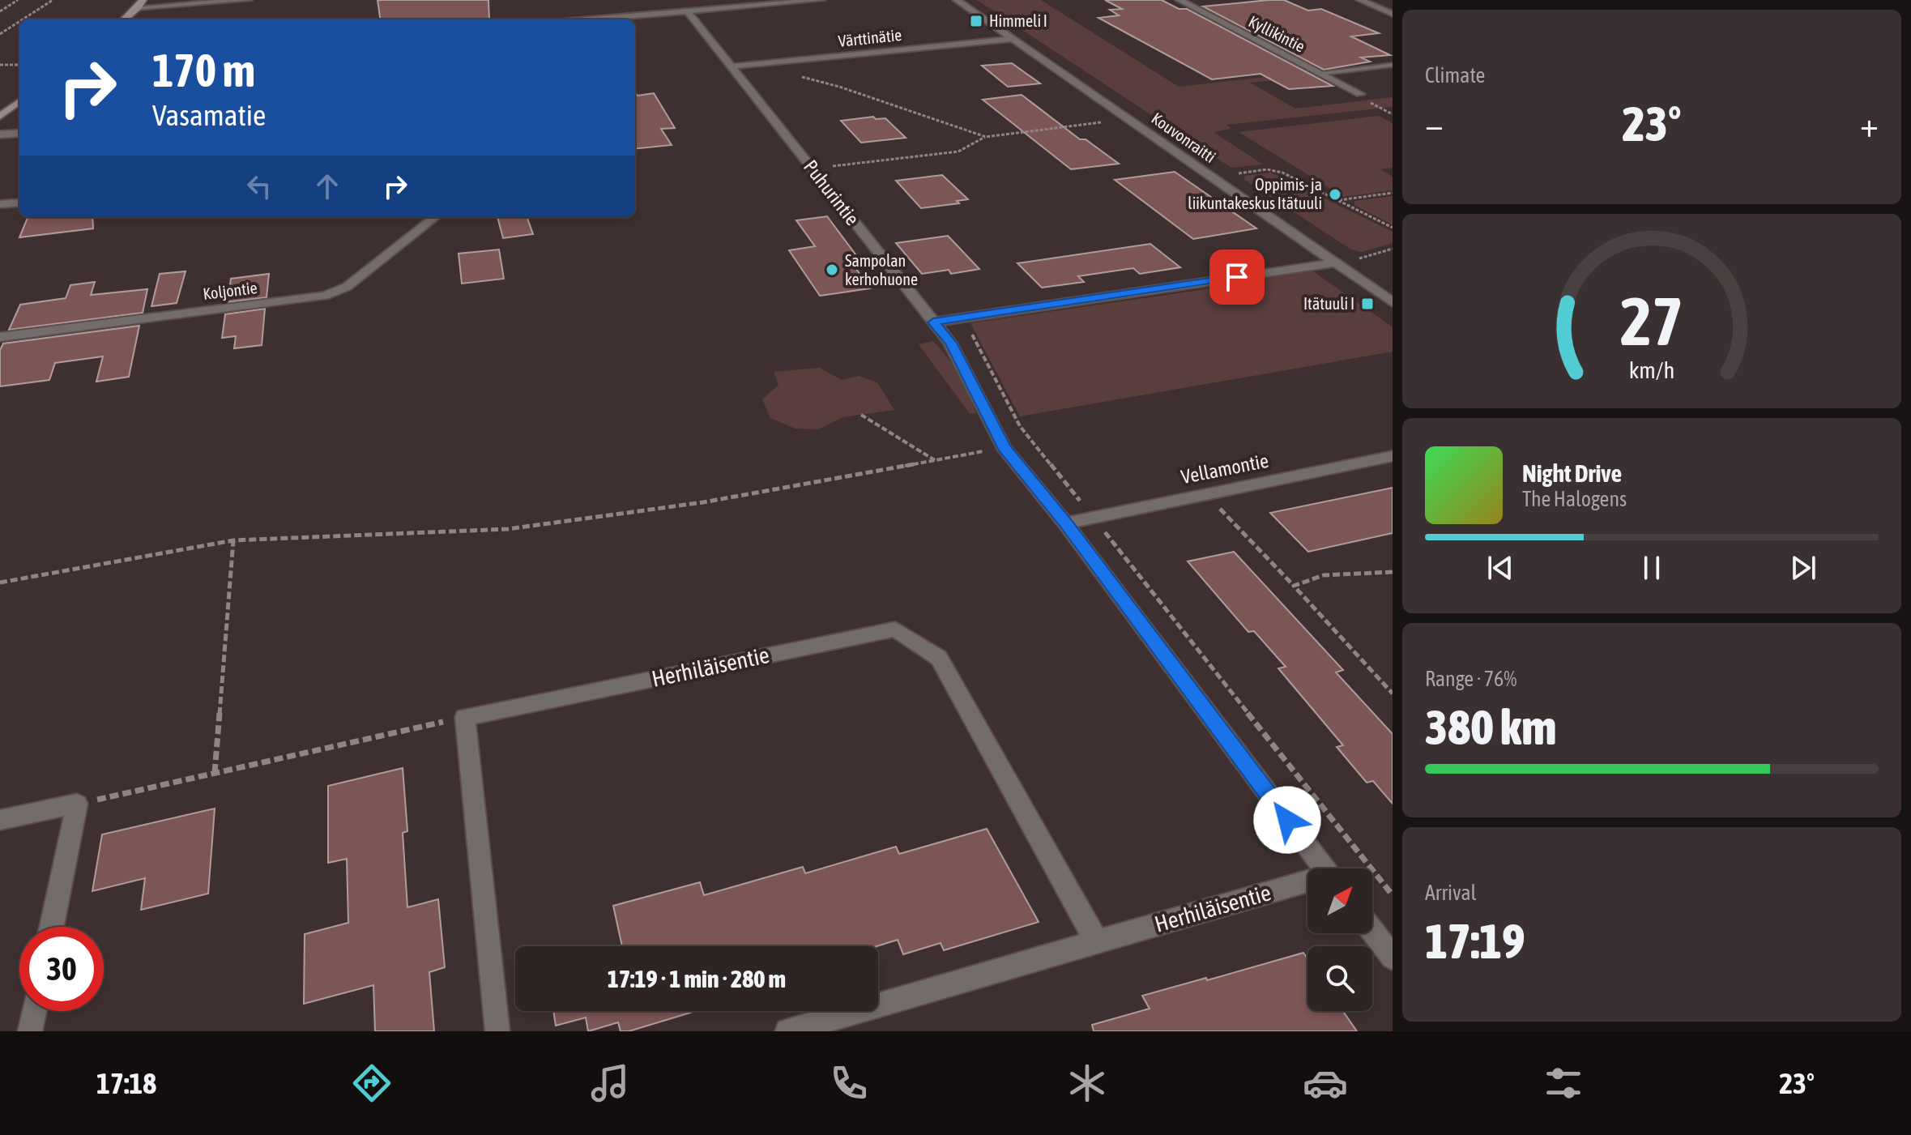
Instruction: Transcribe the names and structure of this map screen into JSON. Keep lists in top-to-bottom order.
{
  "streets": {
    "street": [
      "Kyllikintie",
      "Värttinätie",
      "Kouvonraitti",
      "Puhurintie",
      "Koljontie",
      "Vellamontie",
      "Herhiläisentie"
    ]
  },
  "crossings": [
    ["Värttinätie", "Kouvonraitti"],
    ["Värttinätie", "Puhurintie"],
    ["Puhurintie", "Vellamontie"]
  ],
  "places": {
    "transit": ["Himmeli I", "Itätuuli I"],
    "other": ["Oppimis- ja liikuntakeskus Itätuuli", "Sampolan kerhohuone"]
  },
  "north": "top right",
  "page": {
    "tile": [
      "Climate",
      ["Range · 76%", "380 km"],
      ["Arrival", "17:19"]
    ],
    "turn": ["170 m", "Vasamatie"],
    "heat": ["−", "23°", "+"],
    "song": ["Night Drive", "The Halogens"],
    "limit": "30",
    "trip": "17:19 · 1 min · 280 m",
    "tabs": ["17:18", "23°"],
    "gauge": ["27", "km/h"]
  }
}
